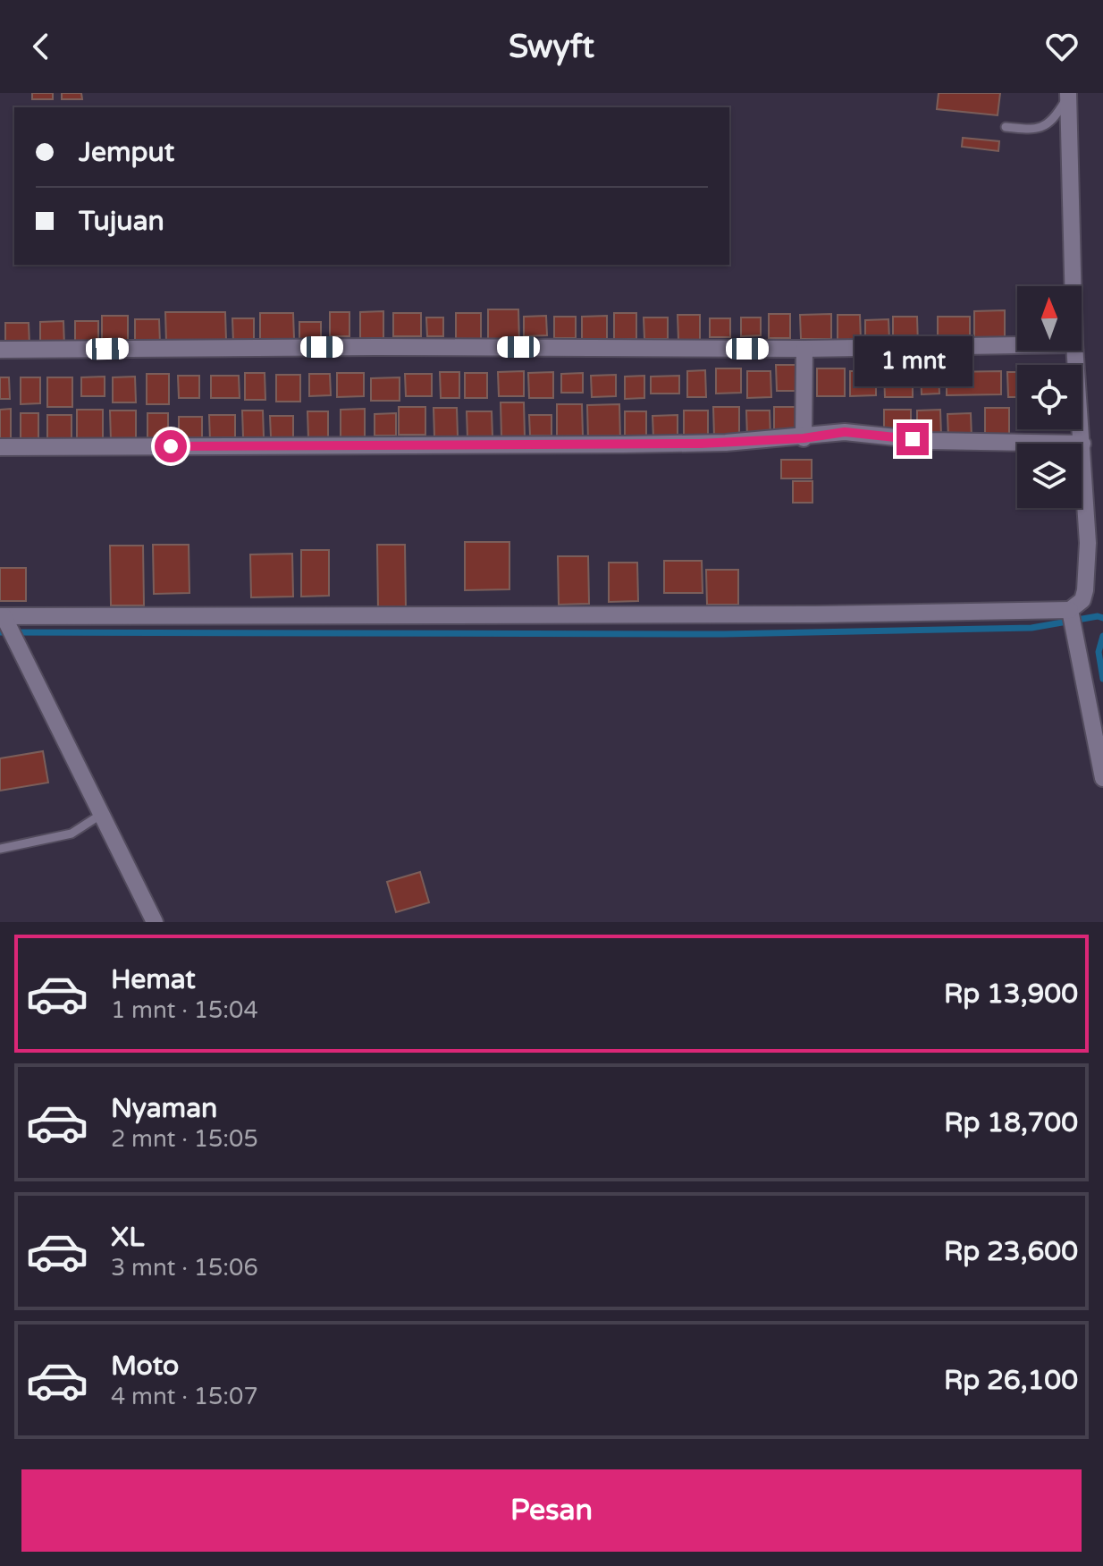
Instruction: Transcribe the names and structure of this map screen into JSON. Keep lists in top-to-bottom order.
{
  "north": "top",
  "page": {
    "header": "Swyft",
    "banner": ["Jemput", "Tujuan"],
    "bubble": "1 mnt",
    "list": [
      {
        "name": "Hemat",
        "note": "1 mnt · 15:04",
        "value": "Rp 13,900"
      },
      {
        "name": "Nyaman",
        "note": "2 mnt · 15:05",
        "value": "Rp 18,700"
      },
      {
        "name": "XL",
        "note": "3 mnt · 15:06",
        "value": "Rp 23,600"
      },
      {
        "name": "Moto",
        "note": "4 mnt · 15:07",
        "value": "Rp 26,100"
      }
    ],
    "buttons": "Pesan"
  }
}
